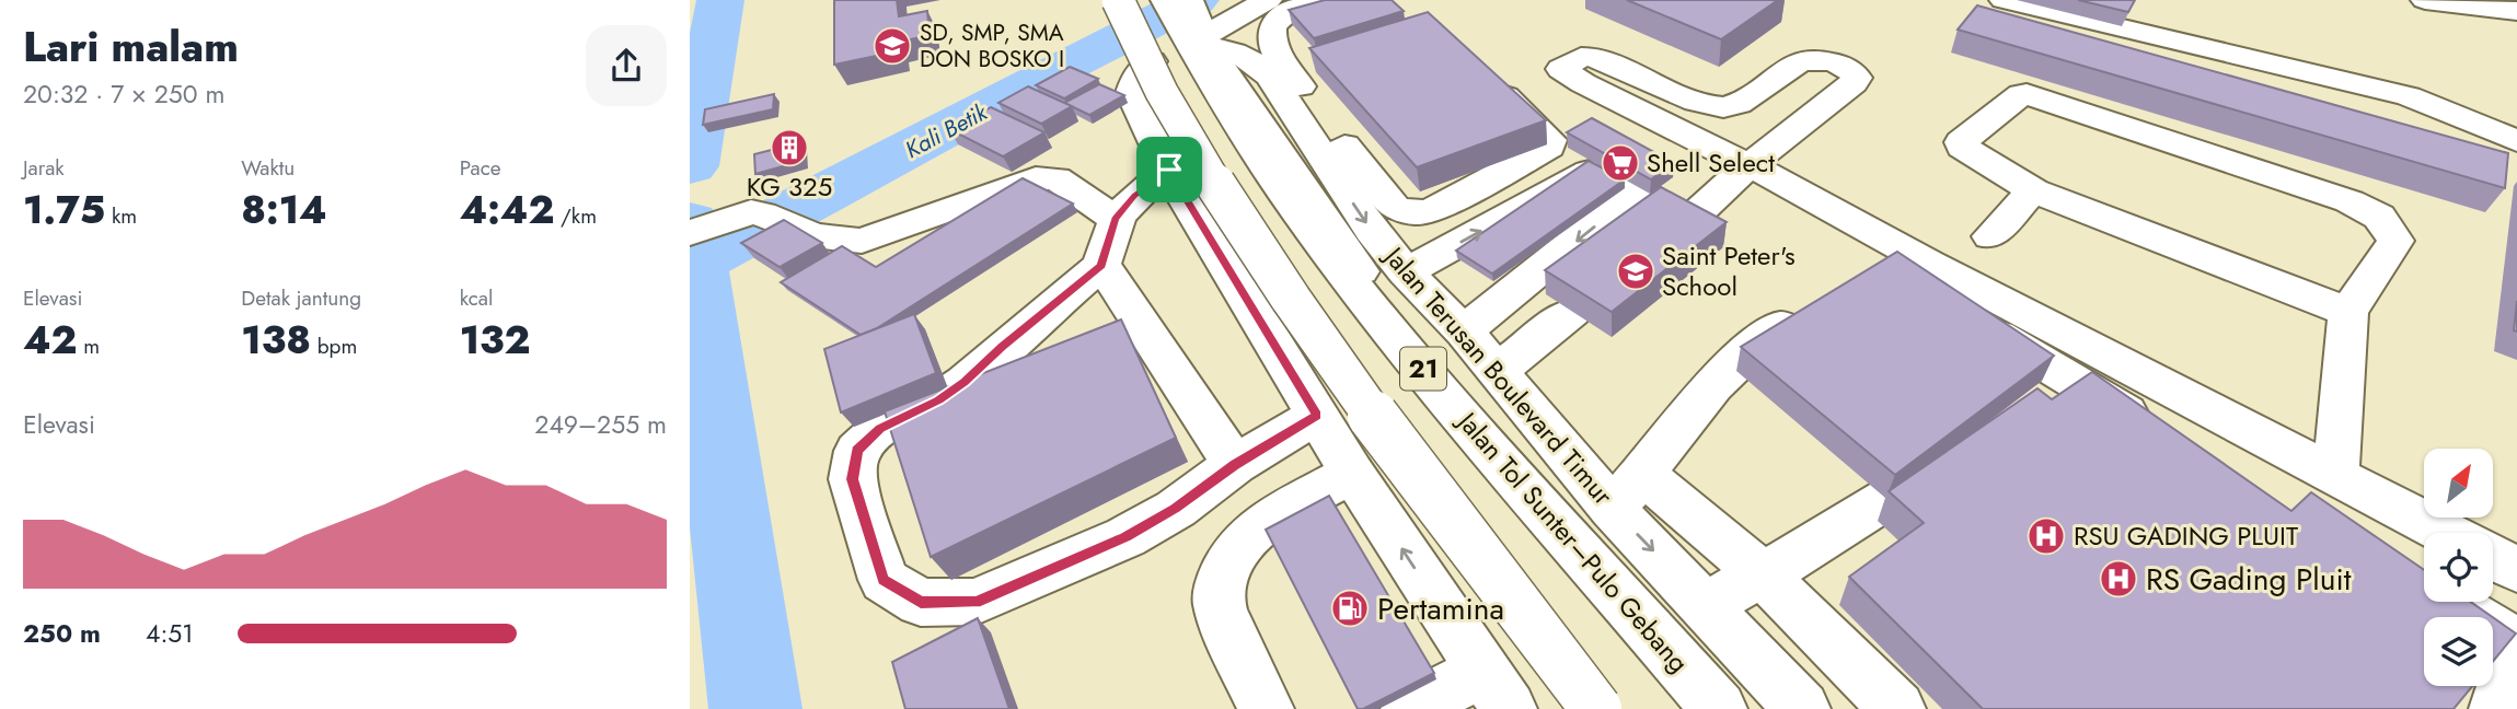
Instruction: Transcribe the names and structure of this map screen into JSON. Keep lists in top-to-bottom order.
{
  "streets": {
    "main road": ["21", "Jalan Terusan Boulevard Timur", "Jalan Tol Sunter–Pulo Gebang"]
  },
  "crossings": [
    ["21", "Jalan Terusan Boulevard Timur"],
    ["21", "Jalan Tol Sunter–Pulo Gebang"],
    ["Jalan Terusan Boulevard Timur", "Jalan Tol Sunter–Pulo Gebang"]
  ],
  "water": ["Kali Betik"],
  "places": {
    "school or university": ["SD, SMP, SMA DON BOSKO I", "Saint Peter's School"],
    "building": ["KG 325"],
    "supermarket": ["Shell Select"],
    "hospital": ["RSU GADING PLUIT", "RS Gading Pluit"],
    "fuel station": ["Pertamina"]
  },
  "north": "top right",
  "page": {
    "heading": ["Lari malam", "20:32 · 7 × 250 m"],
    "stats": [
      ["Jarak", "1.75 km"],
      ["Waktu", "8:14"],
      ["Pace", "4:42 /km"],
      ["Elevasi", "42 m"],
      ["Detak jantung", "138 bpm"],
      ["kcal", "132"]
    ],
    "chart": ["Elevasi", "249–255 m"],
    "list": [
      {
        "name": "250 m",
        "note": "4:51"
      }
    ]
  }
}
